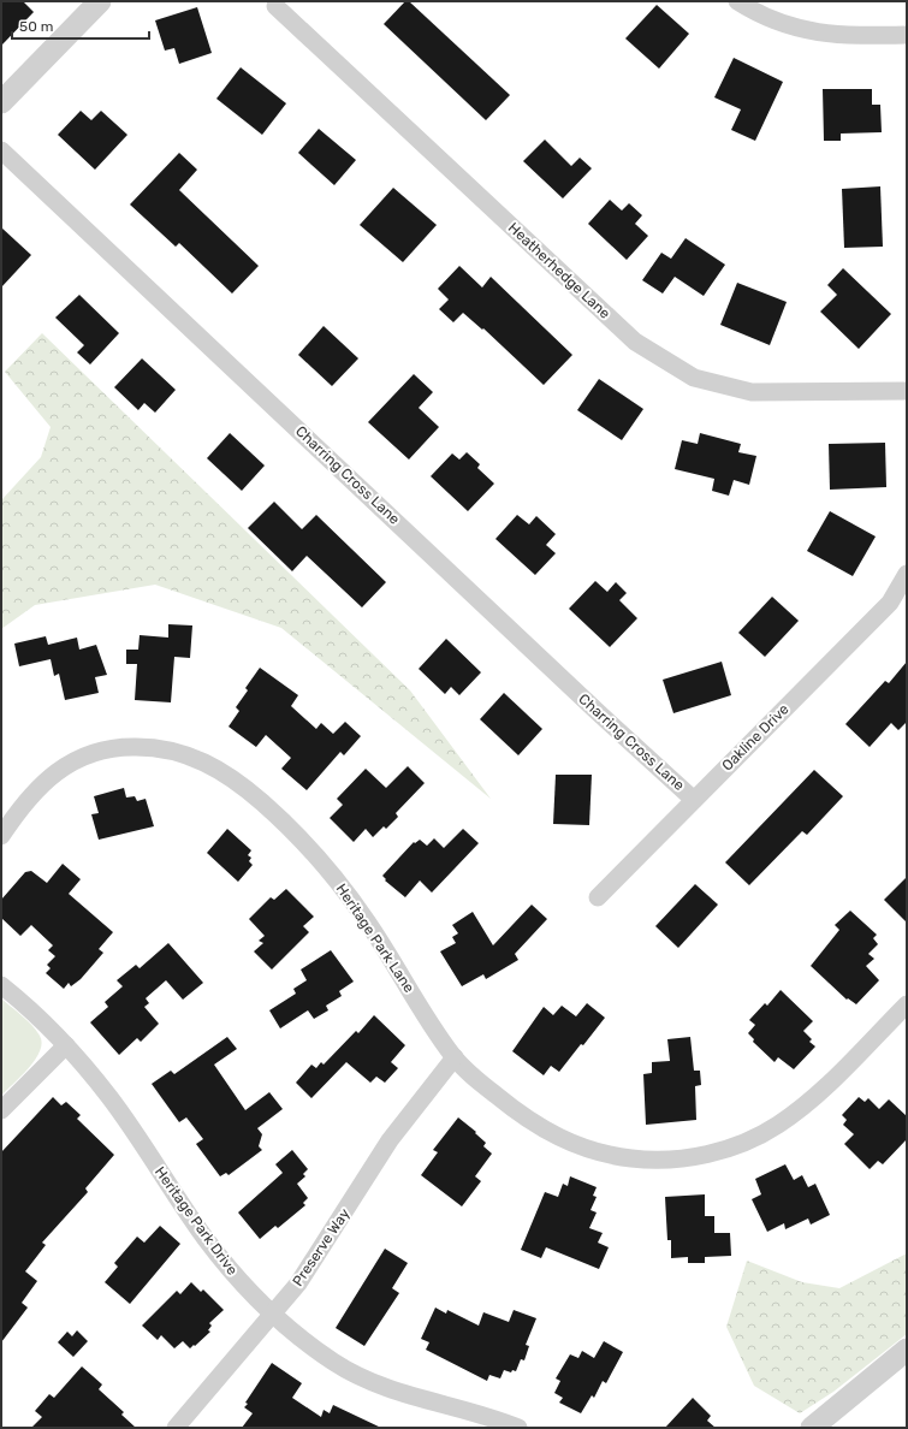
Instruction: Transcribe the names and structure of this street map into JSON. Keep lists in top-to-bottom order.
{
  "streets": {
    "street": [
      "Heatherhedge Lane",
      "Charring Cross Lane",
      "Oakline Drive",
      "Heritage Park Lane",
      "Heritage Park Drive",
      "Preserve Way"
    ]
  },
  "crossings": [
    ["Charring Cross Lane", "Oakline Drive"],
    ["Heritage Park Lane", "Preserve Way"],
    ["Heritage Park Drive", "Preserve Way"]
  ],
  "scale_bar": "50 m"
}
